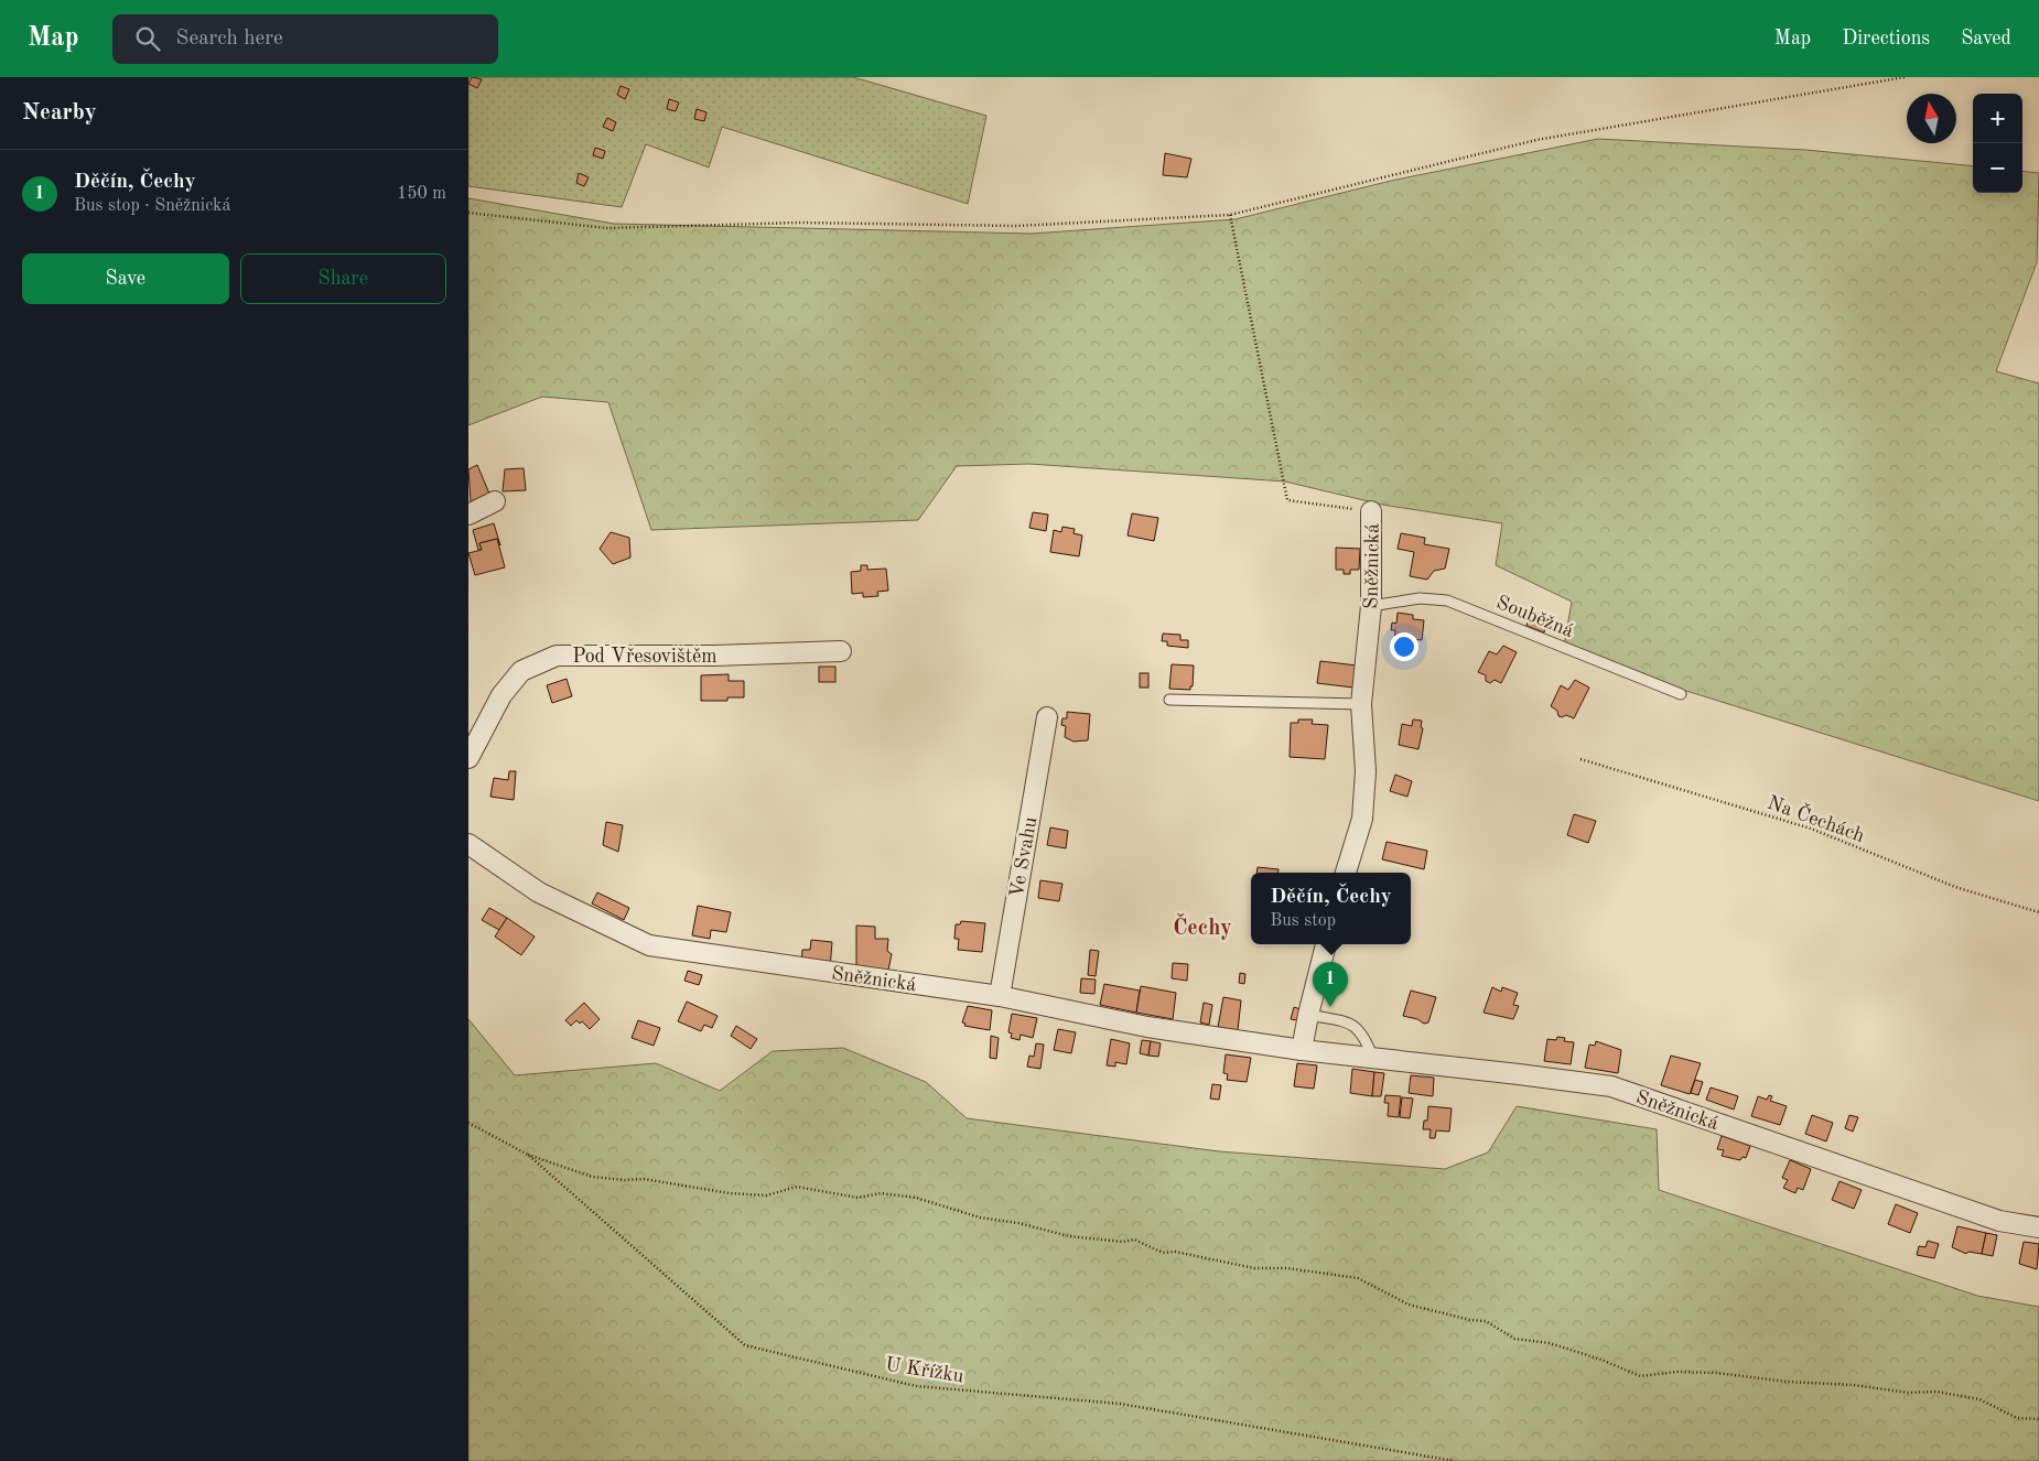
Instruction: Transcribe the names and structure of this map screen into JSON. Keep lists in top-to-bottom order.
{
  "streets": {
    "street": ["Sněžnická", "Pod Vřesovištěm", "Ve Svahu"],
    "lane": ["Souběžná"],
    "path": ["Na Čechách", "U Křížku"]
  },
  "crossings": [
    ["Sněžnická", "Souběžná"],
    ["Sněžnická", "Ve Svahu"]
  ],
  "districts": ["Čechy"],
  "north": "top",
  "page": {
    "header": "Map",
    "search": "Search here",
    "nav": ["Map", "Directions", "Saved"],
    "heading": "Nearby",
    "map_buttons": ["+", "−"],
    "list": [
      {
        "mark": "1",
        "name": "Děčín, Čechy",
        "note": "Bus stop · Sněžnická",
        "value": "150 m"
      }
    ],
    "buttons": ["Save", "Share"],
    "popup": ["Děčín, Čechy", "Bus stop"],
    "pins": "1"
  }
}
